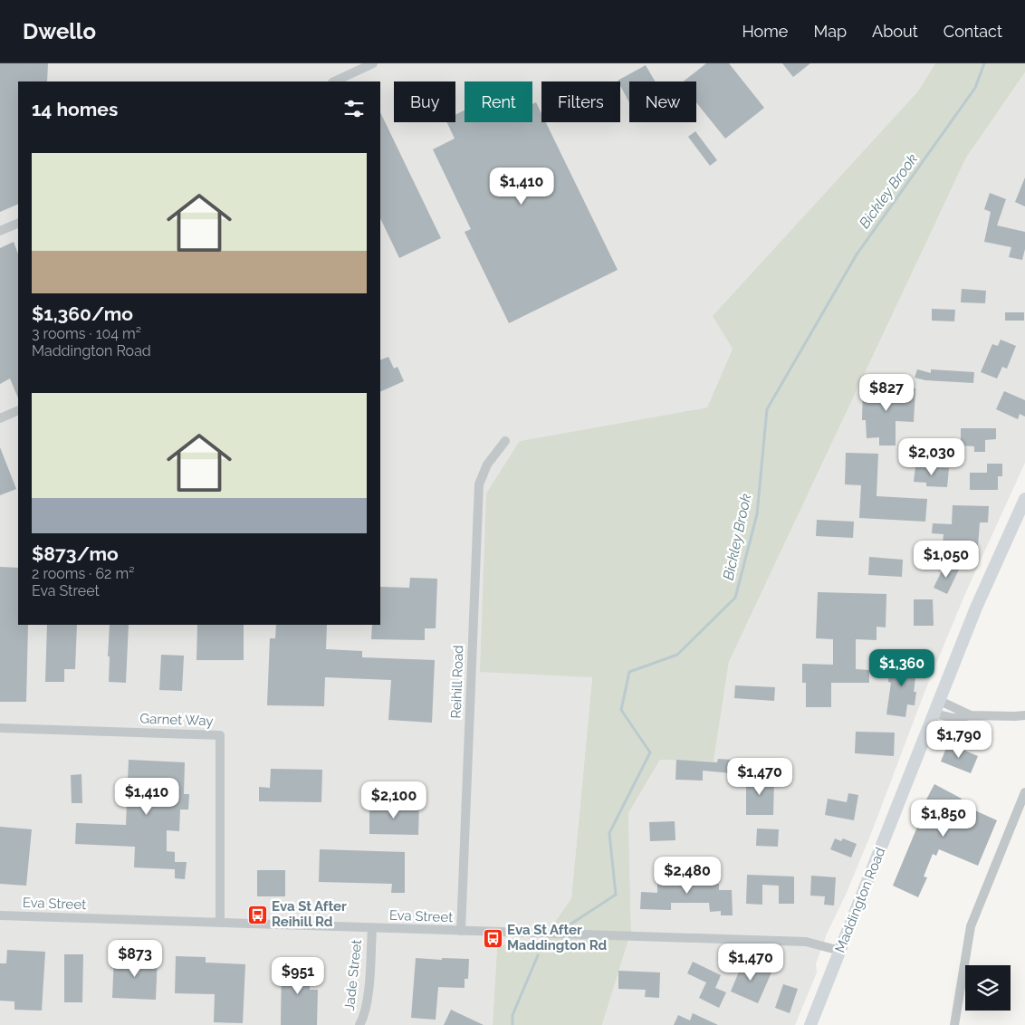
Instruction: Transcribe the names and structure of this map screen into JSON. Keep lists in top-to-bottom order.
{
  "streets": {
    "main road": ["Maddington Road"],
    "street": [
      "Reihill Road",
      "Garnet Way",
      "Eva Street",
      "Jade Street"
    ]
  },
  "crossings": [
    ["Reihill Road", "Eva Street"],
    ["Garnet Way", "Eva Street"],
    ["Maddington Road", "Eva Street"],
    ["Eva Street", "Jade Street"]
  ],
  "water": ["Bickley Brook"],
  "places": {
    "bus stop": ["Eva St After Reihill Rd", "Eva St After Maddington Rd"]
  },
  "page": {
    "header": "Dwello",
    "nav": [
      "Home",
      "Map",
      "About",
      "Contact"
    ],
    "chip": [
      "Buy",
      "Rent",
      "Filters",
      "New"
    ],
    "heading": "14 homes",
    "list": [
      {
        "name": "$1,360/mo",
        "note": "3 rooms · 104 m² · Maddington Road"
      },
      {
        "name": "$873/mo",
        "note": "2 rooms · 62 m² · Eva Street"
      }
    ],
    "price": [
      "$1,410",
      "$827",
      "$2,030",
      "$1,050",
      "$1,360",
      "$1,790",
      "$1,470",
      "$1,410",
      "$2,100",
      "$1,850",
      "$2,480",
      "$873",
      "$1,470",
      "$951"
    ]
  }
}
